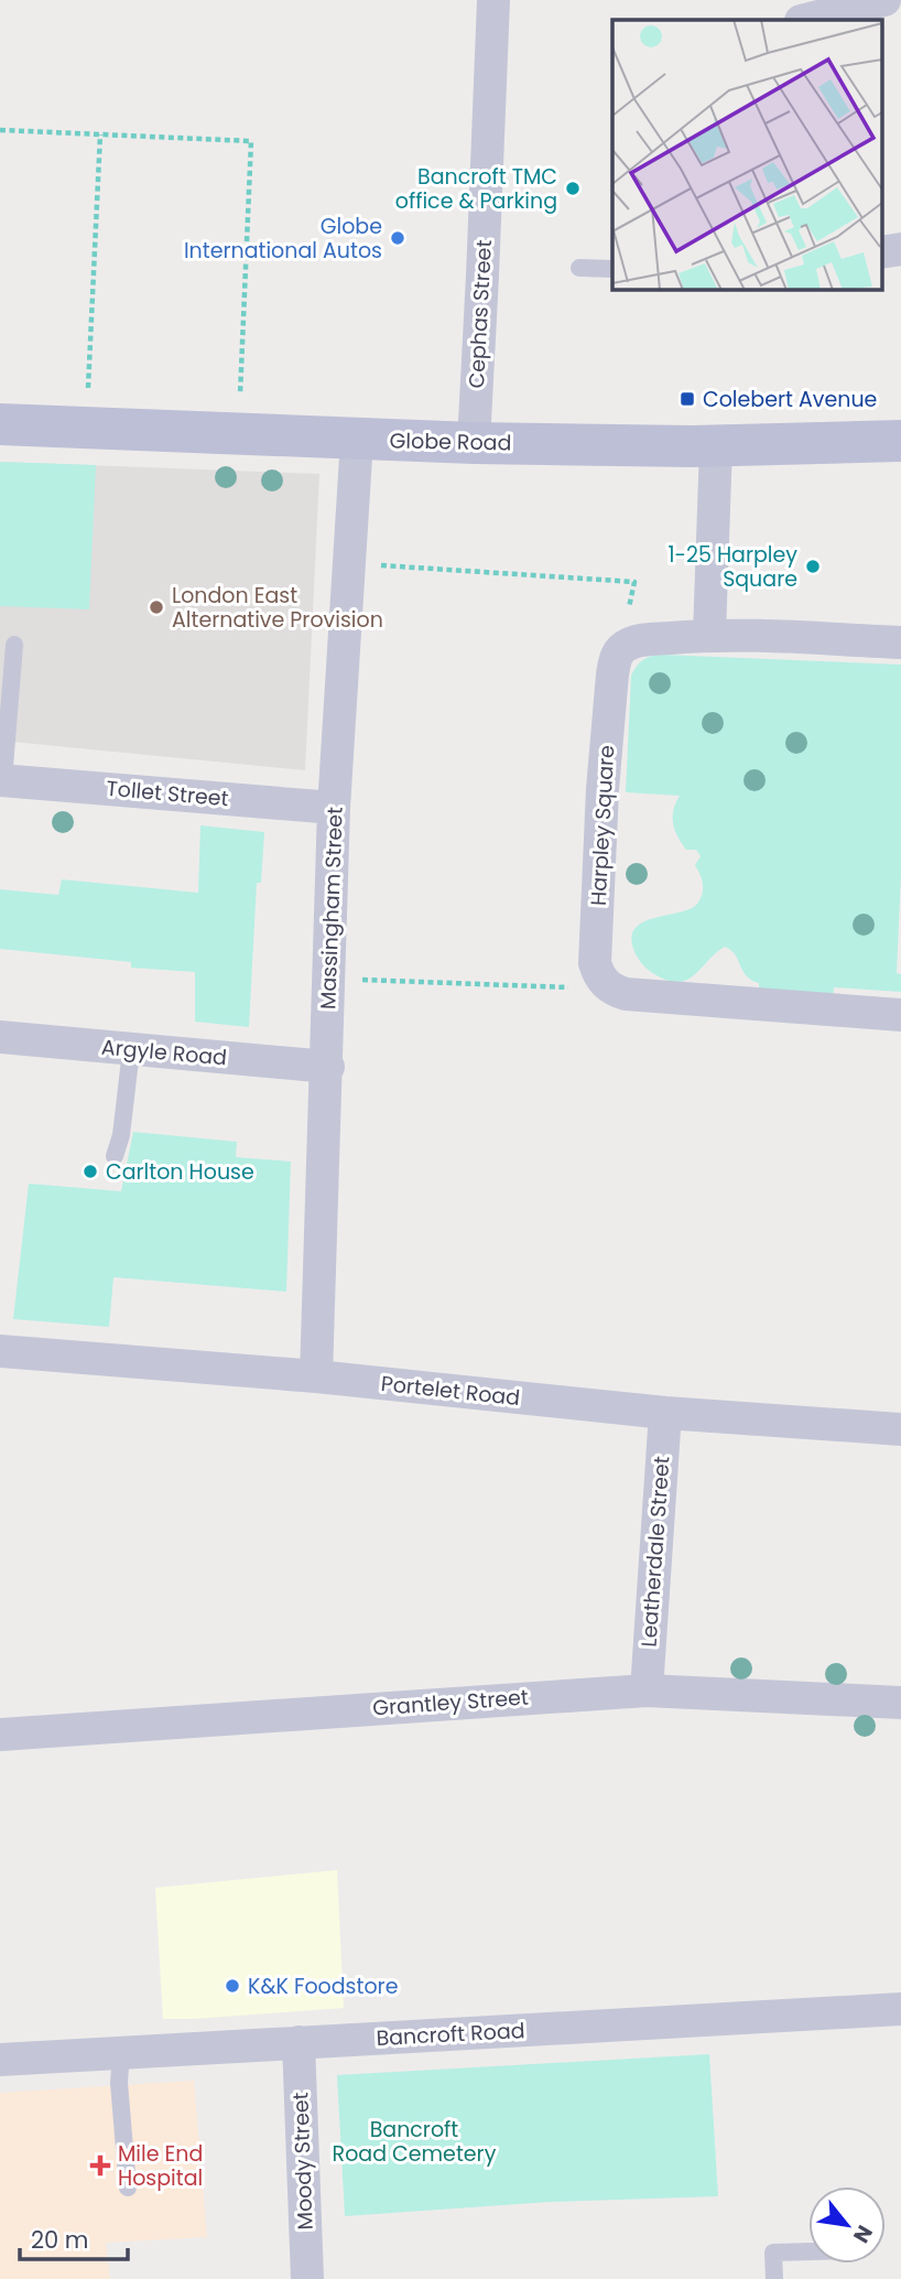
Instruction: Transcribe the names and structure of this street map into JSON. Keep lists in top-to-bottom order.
{
  "streets": {
    "main road": ["Globe Road"],
    "street": [
      "Cephas Street",
      "Tollet Street",
      "Harpley Square",
      "Massingham Street",
      "Argyle Road",
      "Portelet Road",
      "Leatherdale Street",
      "Grantley Street",
      "Bancroft Road",
      "Moody Street"
    ]
  },
  "crossings": [
    ["Cephas Street", "Globe Road"],
    ["Globe Road", "Massingham Street"],
    ["Tollet Street", "Massingham Street"],
    ["Massingham Street", "Argyle Road"],
    ["Massingham Street", "Portelet Road"],
    ["Portelet Road", "Leatherdale Street"],
    ["Leatherdale Street", "Grantley Street"],
    ["Bancroft Road", "Moody Street"]
  ],
  "parks": ["Bancroft Road Cemetery"],
  "places": {
    "other": [
      "Bancroft TMC office & Parking",
      "Globe International Autos",
      "1-25 Harpley Square",
      "London East Alternative Provision",
      "Carlton House",
      "K&K Foodstore"
    ],
    "transit": ["Colebert Avenue"],
    "health": ["Mile End Hospital"]
  },
  "scale_bar": "20 m",
  "north": "bottom right"
}
